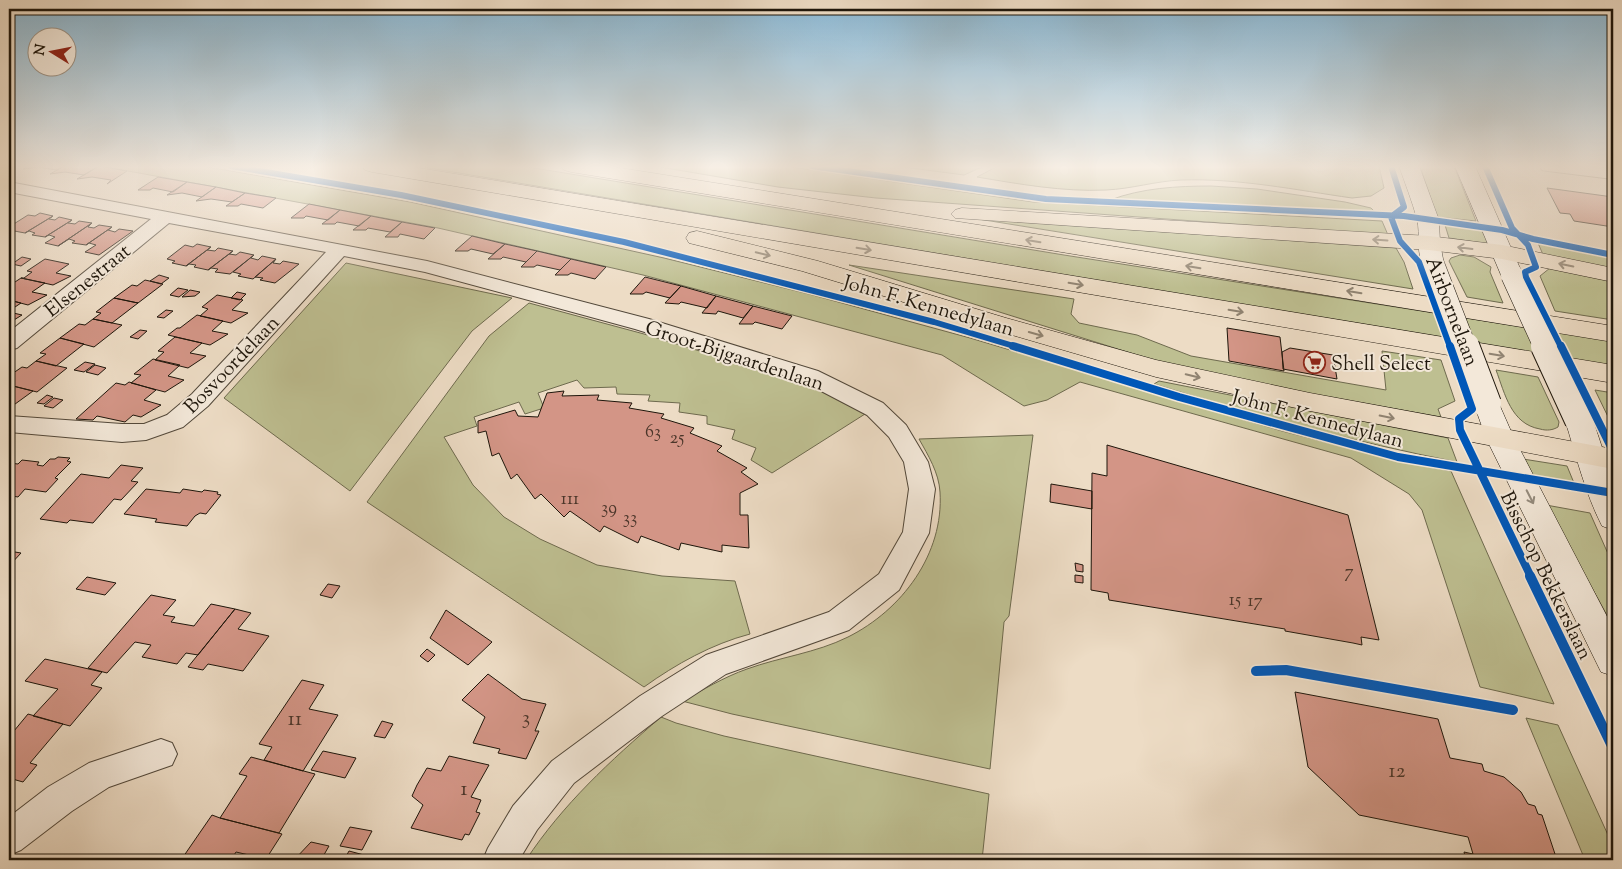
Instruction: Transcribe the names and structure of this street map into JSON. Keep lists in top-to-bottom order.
{
  "streets": {
    "main road": ["John F. Kennedylaan", "Airbornelaan", "Bisschop Bekkerslaan"],
    "street": ["Elsenestraat", "Groot-Bijgaardenlaan", "Bosvoordelaan"]
  },
  "crossings": [
    ["Elsenestraat", "Groot-Bijgaardenlaan"],
    ["Airbornelaan", "Bisschop Bekkerslaan"],
    ["Groot-Bijgaardenlaan", "Bosvoordelaan"]
  ],
  "places": {
    "supermarket": ["Shell Select"]
  },
  "house_numbers": [
    "63",
    "25",
    "111",
    "39",
    "33",
    "7",
    "15",
    "17",
    "3",
    "11",
    "12",
    "1"
  ],
  "north": "left"
}
